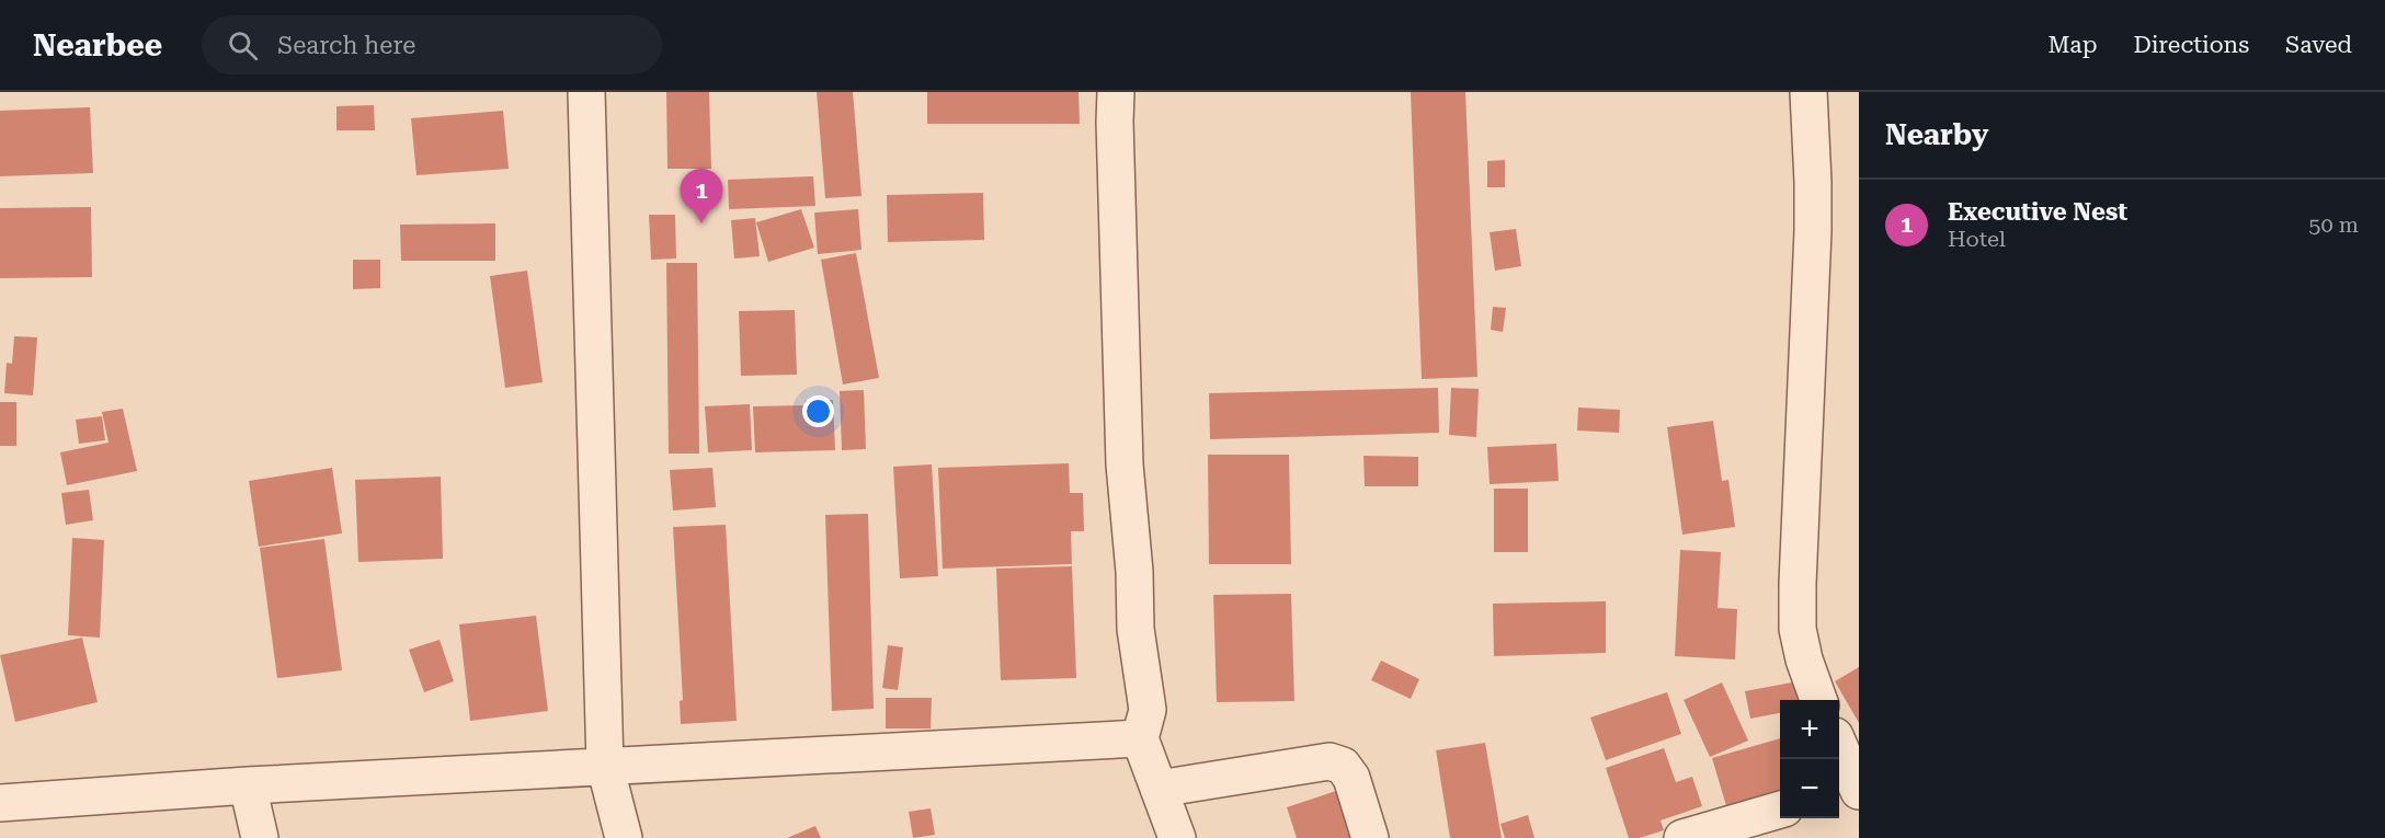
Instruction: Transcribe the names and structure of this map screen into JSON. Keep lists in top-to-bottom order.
{
  "page": {
    "header": "Nearbee",
    "search": "Search here",
    "nav": ["Map", "Directions", "Saved"],
    "heading": "Nearby",
    "pins": "1",
    "list": [
      {
        "mark": "1",
        "name": "Executive Nest",
        "note": "Hotel",
        "value": "50 m"
      }
    ],
    "map_buttons": ["+", "−"]
  }
}
